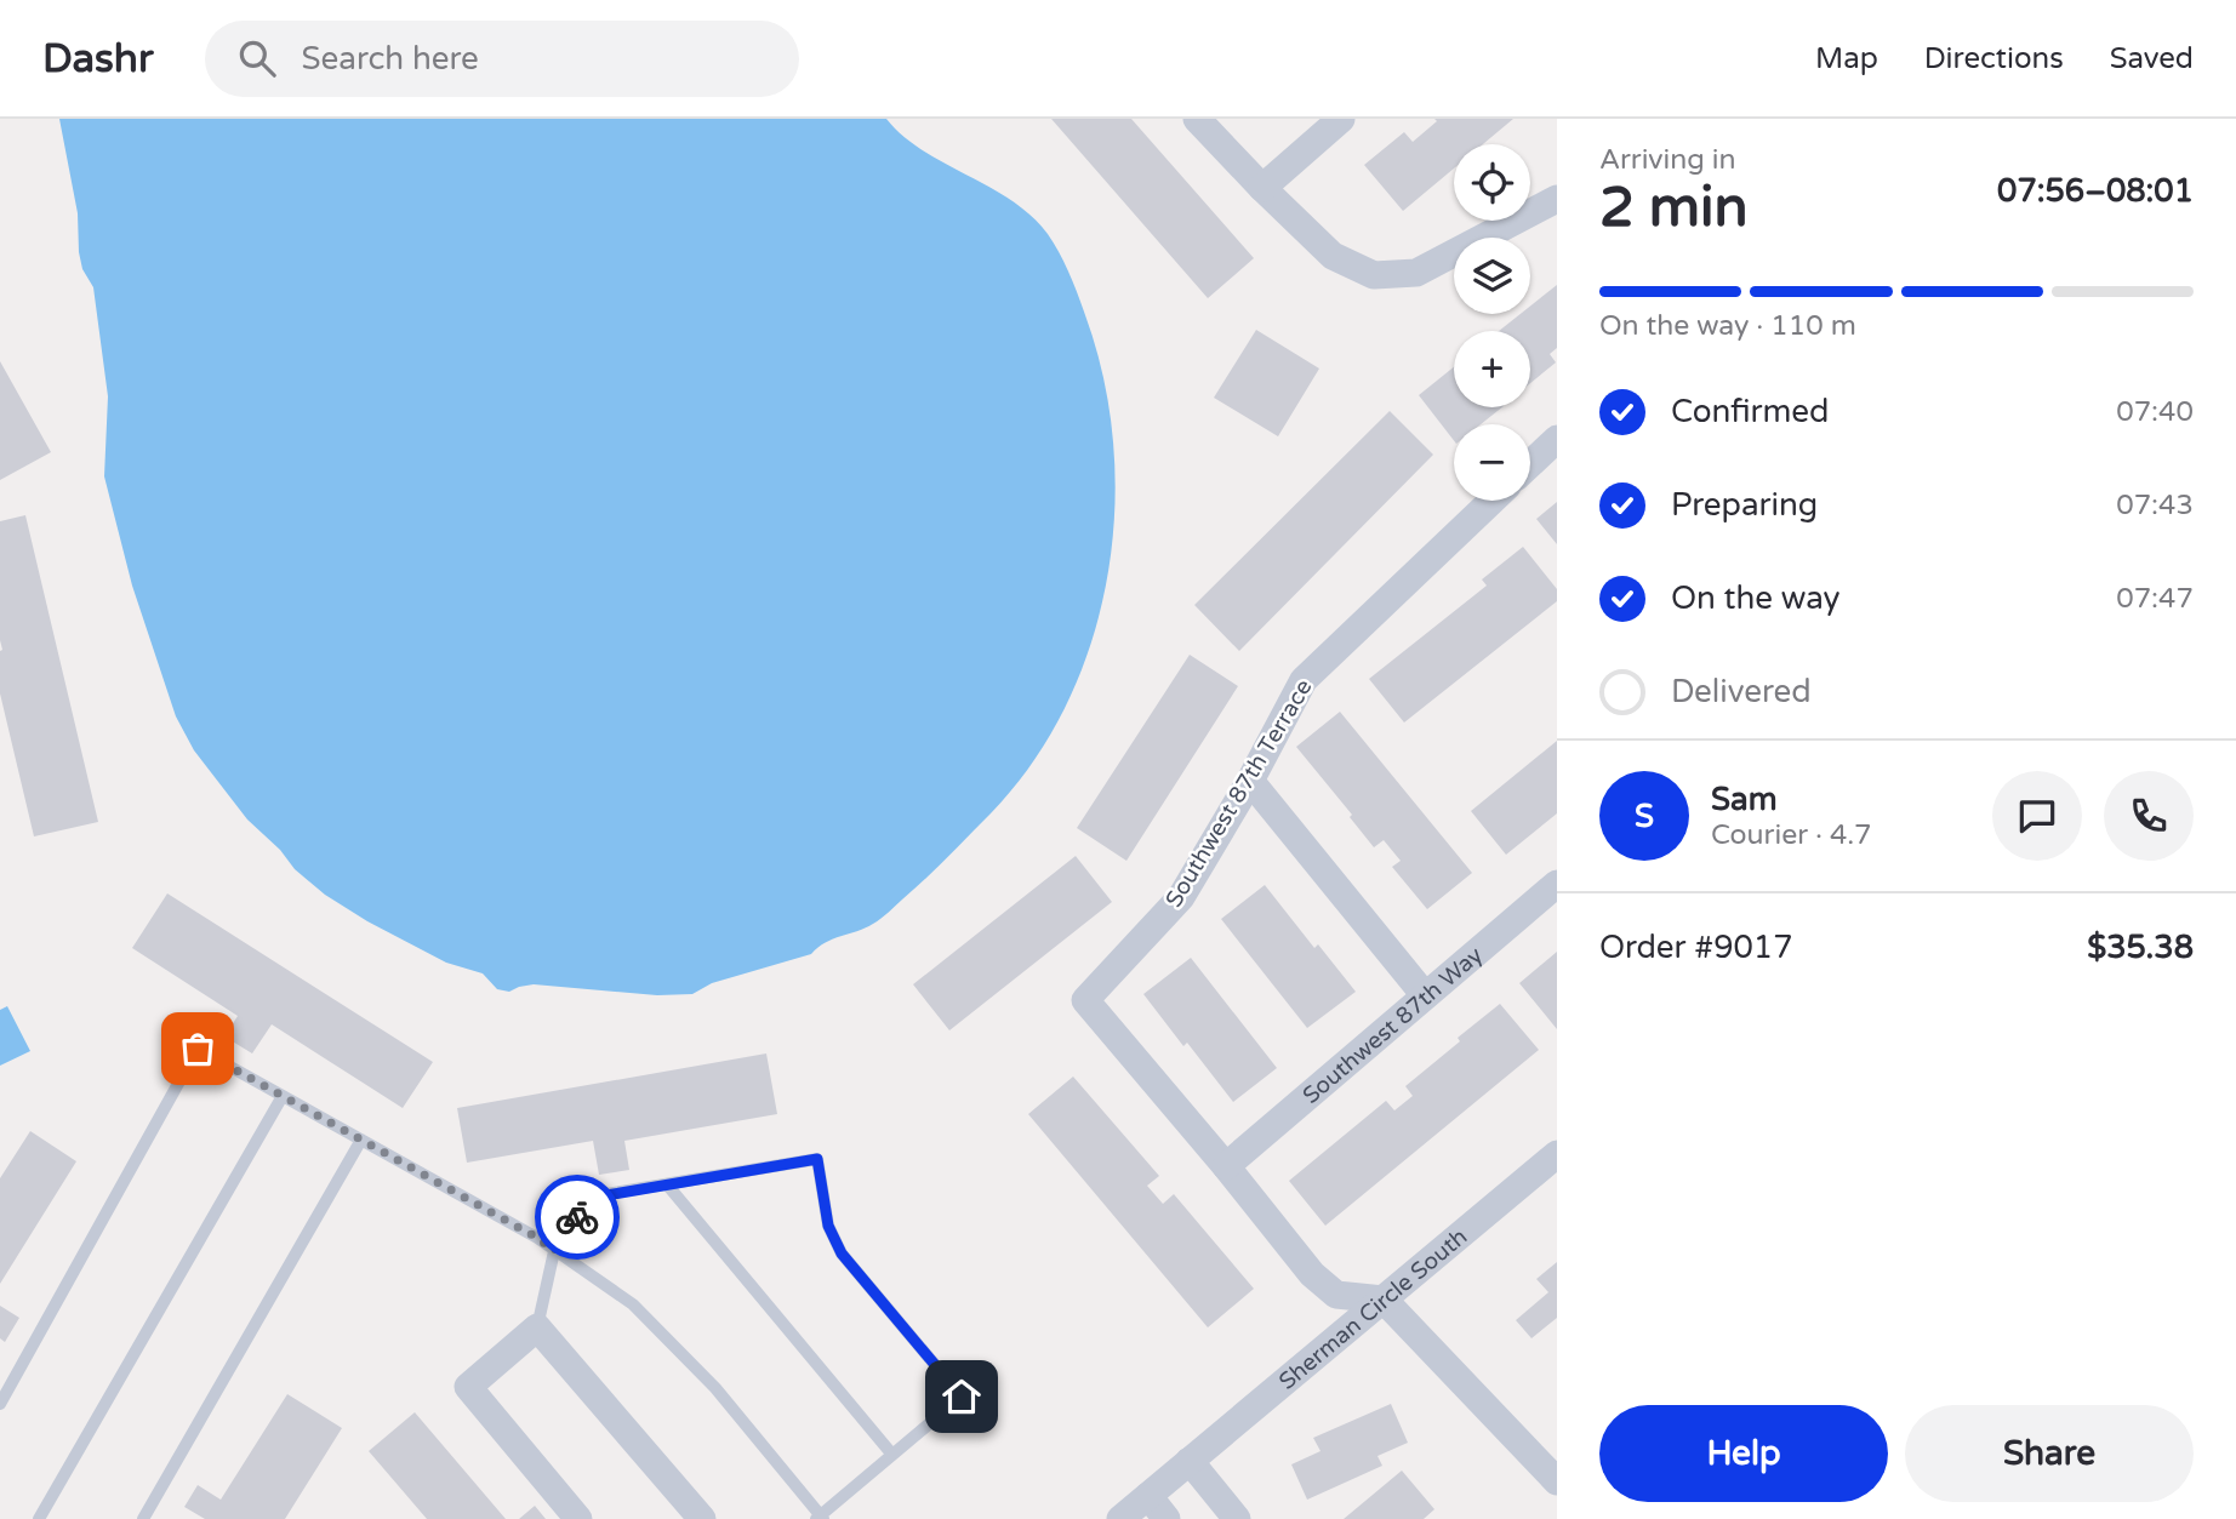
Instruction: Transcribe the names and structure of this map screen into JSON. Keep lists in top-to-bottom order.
{
  "streets": {
    "street": ["Southwest 87th Terrace", "Southwest 87th Way", "Sherman Circle South"]
  },
  "crossings": [
    ["Southwest 87th Terrace", "Southwest 87th Way"]
  ],
  "page": {
    "header": "Dashr",
    "search": "Search here",
    "nav": ["Map", "Directions", "Saved"],
    "heading": ["2 min", "Arriving in", "07:56–08:01"],
    "panel": [
      "Sam",
      "Courier · 4.7",
      "Order #9017",
      "$35.38"
    ],
    "map_buttons": ["+", "−"],
    "bar": "On the way · 110 m",
    "list": [
      ["Confirmed", "07:40"],
      ["Preparing", "07:43"],
      ["On the way", "07:47"],
      "Delivered"
    ],
    "round": "S",
    "buttons": ["Help", "Share"]
  }
}
